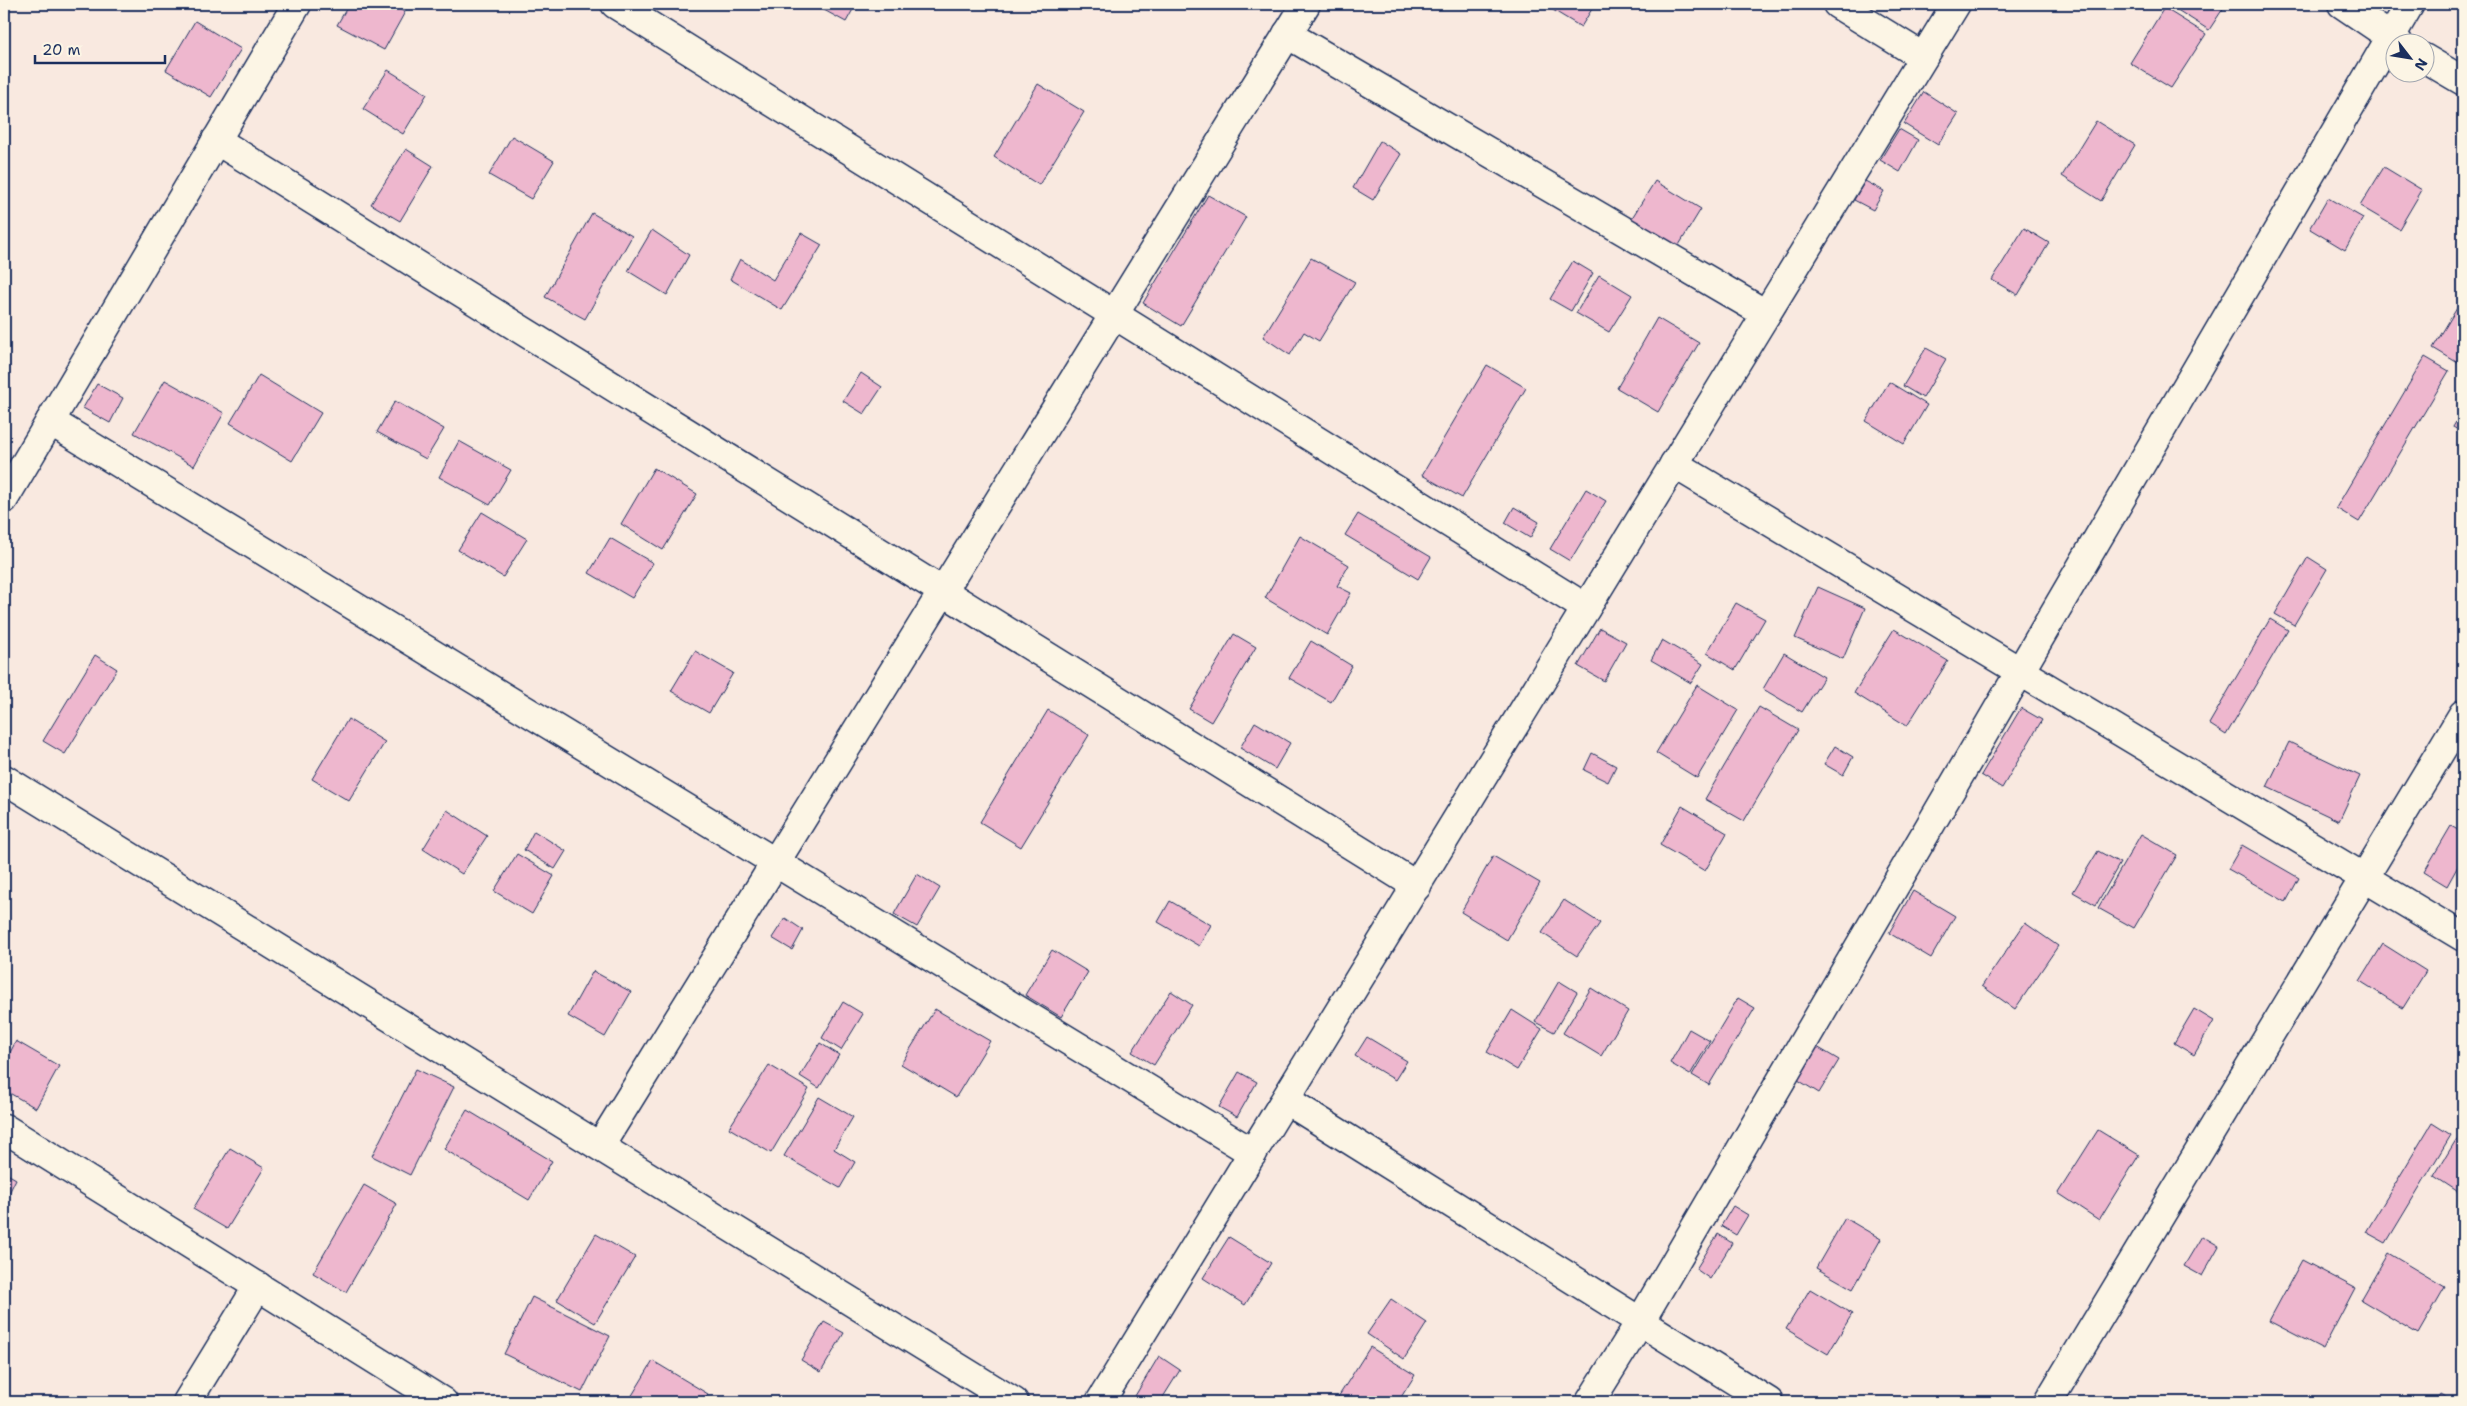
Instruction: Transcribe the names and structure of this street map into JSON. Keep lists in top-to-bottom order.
{
  "scale_bar": "20 m",
  "north": "bottom right"
}
